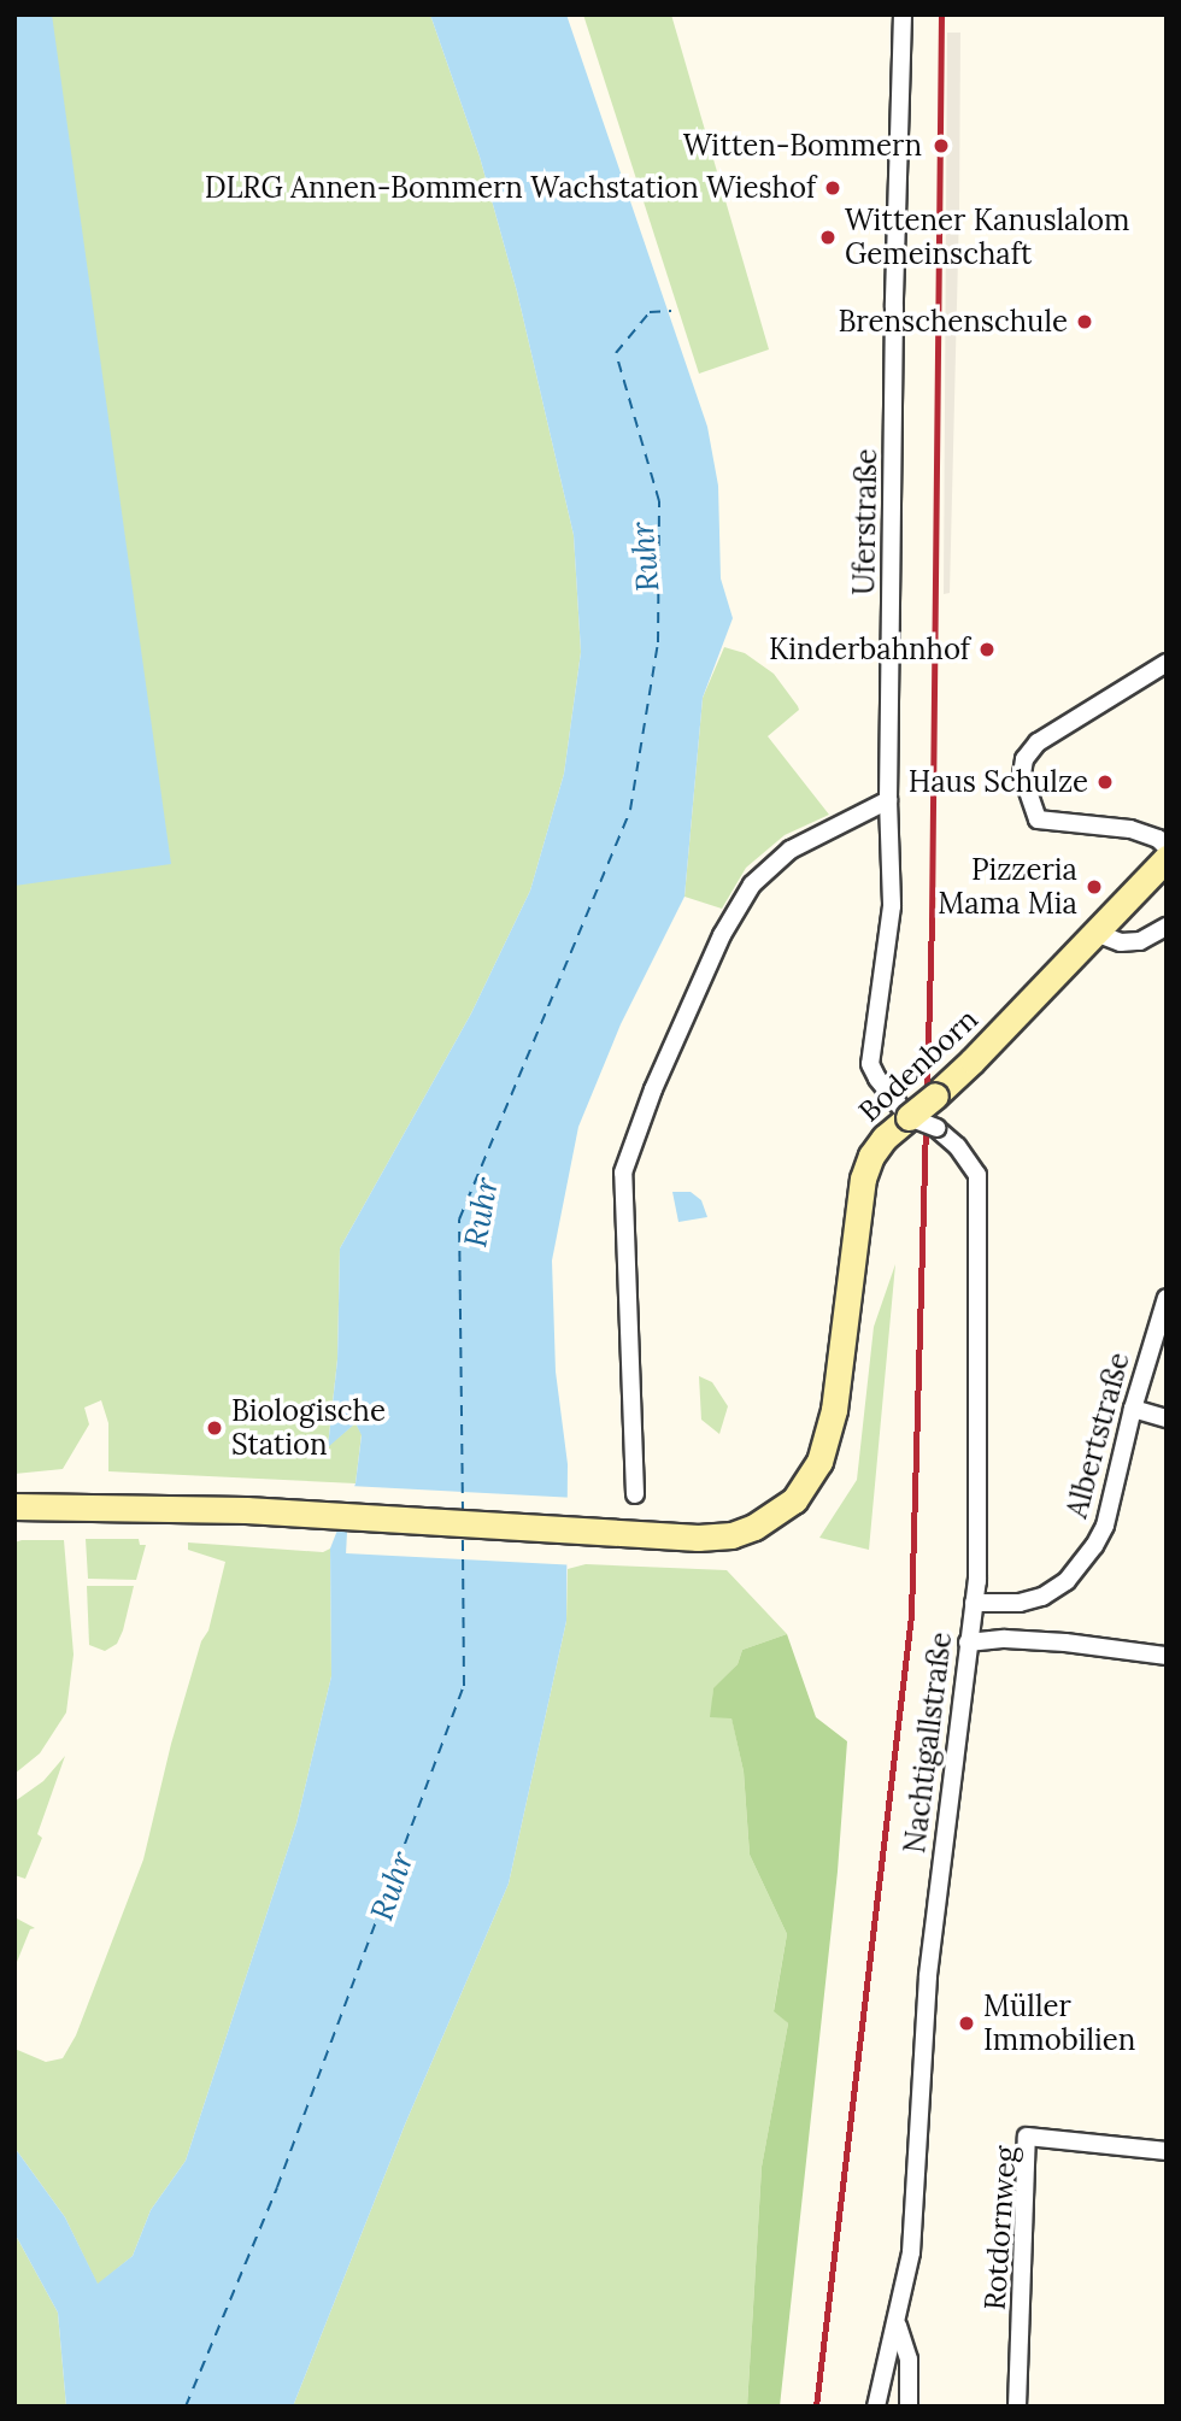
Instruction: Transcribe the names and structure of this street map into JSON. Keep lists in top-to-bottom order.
{
  "streets": {
    "main road": ["Bodenborn"],
    "street": [
      "Uferstraße",
      "Albertstraße",
      "Nachtigallstraße",
      "Rotdornweg"
    ]
  },
  "crossings": [
    ["Uferstraße", "Bodenborn"],
    ["Uferstraße", "Nachtigallstraße"],
    ["Bodenborn", "Nachtigallstraße"],
    ["Albertstraße", "Nachtigallstraße"]
  ],
  "water": ["Ruhr"],
  "places": [
    "Witten-Bommern",
    "DLRG Annen-Bommern Wachstation Wieshof",
    "Wittener Kanuslalom Gemeinschaft",
    "Brenschenschule",
    "Kinderbahnhof",
    "Haus Schulze",
    "Pizzeria Mama Mia",
    "Biologische Station",
    "Müller Immobilien"
  ]
}
